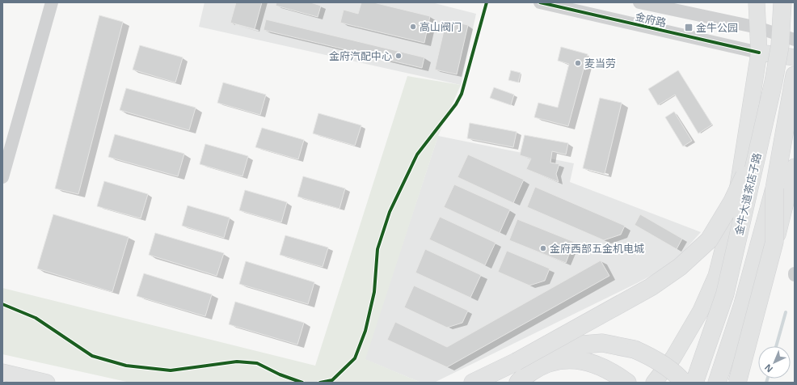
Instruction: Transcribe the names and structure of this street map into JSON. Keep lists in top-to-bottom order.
{
  "streets": {
    "highway": ["金牛大道茶店子路"],
    "main road": ["金府路"]
  },
  "places": {
    "other": [
      "高山阀门",
      "金府汽配中心",
      "麦当劳",
      "金府西部五金机电城"
    ],
    "transit": ["金牛公园"]
  },
  "north": "bottom left"
}
